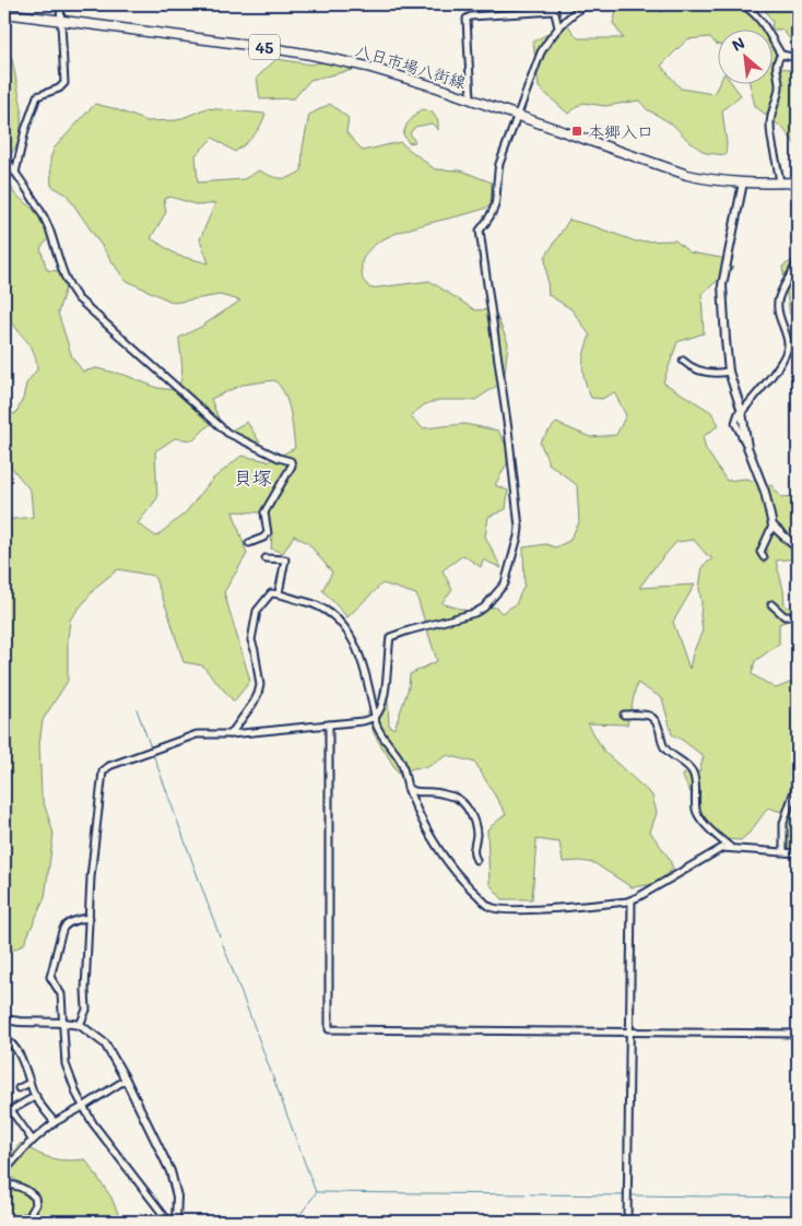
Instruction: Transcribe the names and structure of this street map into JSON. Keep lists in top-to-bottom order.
{
  "streets": {
    "main road": ["45", "八日市場八街線"]
  },
  "districts": ["貝塚"],
  "places": {
    "transit": ["本郷入口"]
  },
  "north": "top left"
}
